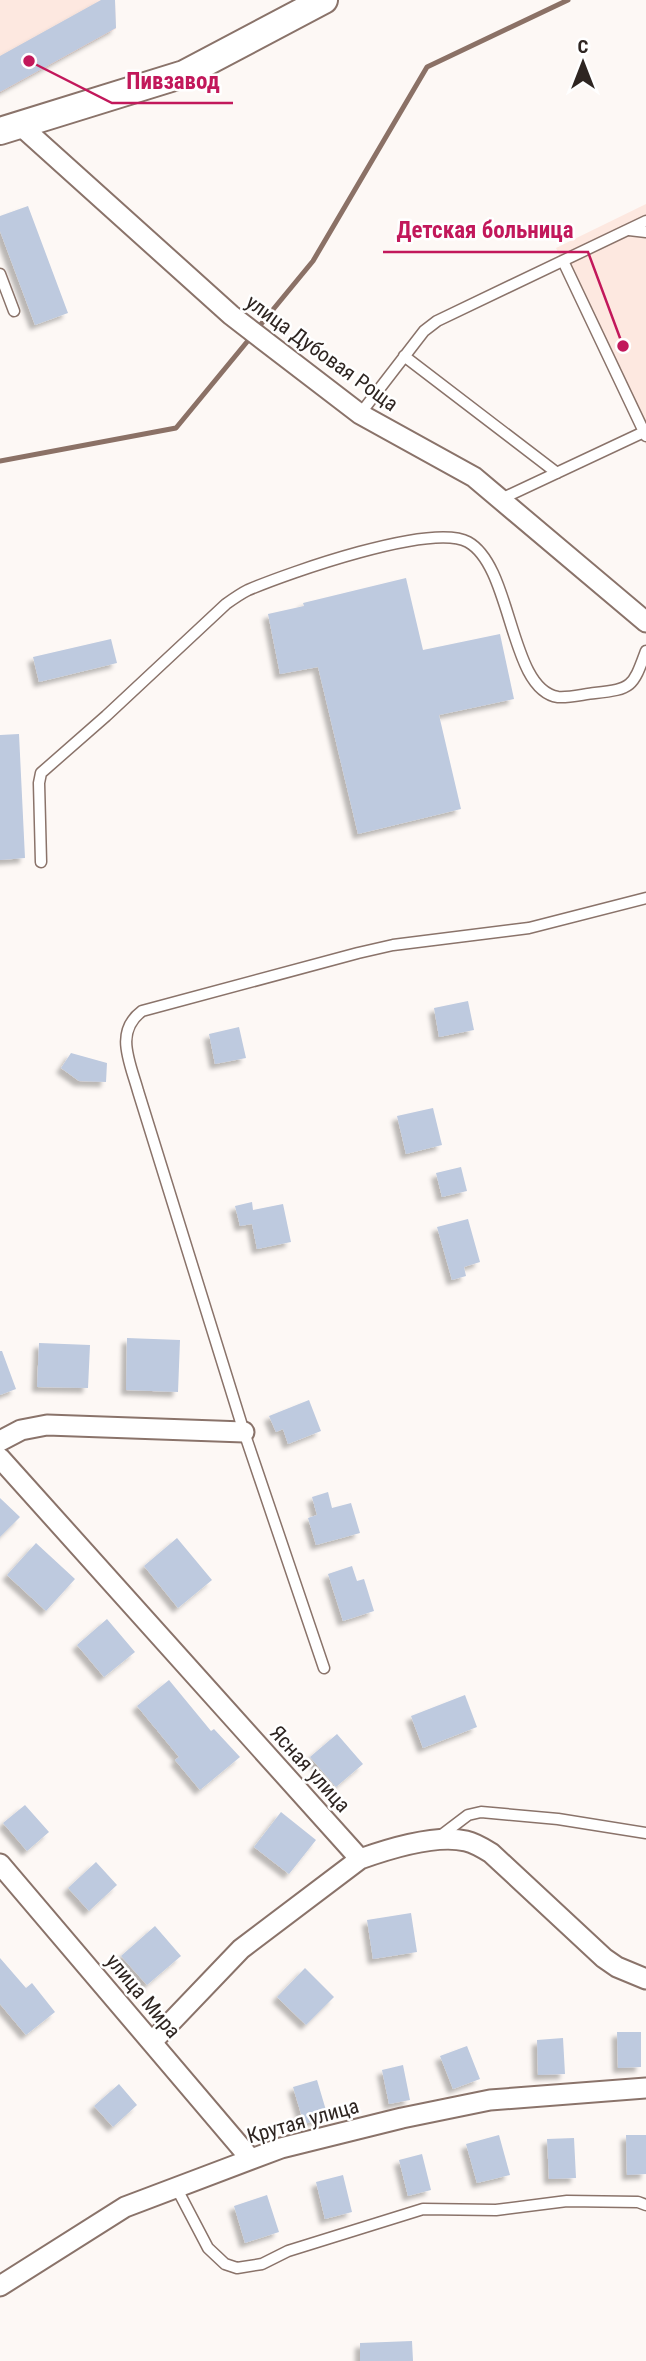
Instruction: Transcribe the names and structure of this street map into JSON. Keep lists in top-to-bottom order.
{
  "streets": {
    "street": [
      "улица Дубовая Роща",
      "Ясная улица",
      "улица Мира",
      "Крутая улица"
    ]
  },
  "crossings": [
    ["улица Мира", "Крутая улица"]
  ],
  "places": ["Пивзавод", "Детская больница"],
  "north": "top"
}
